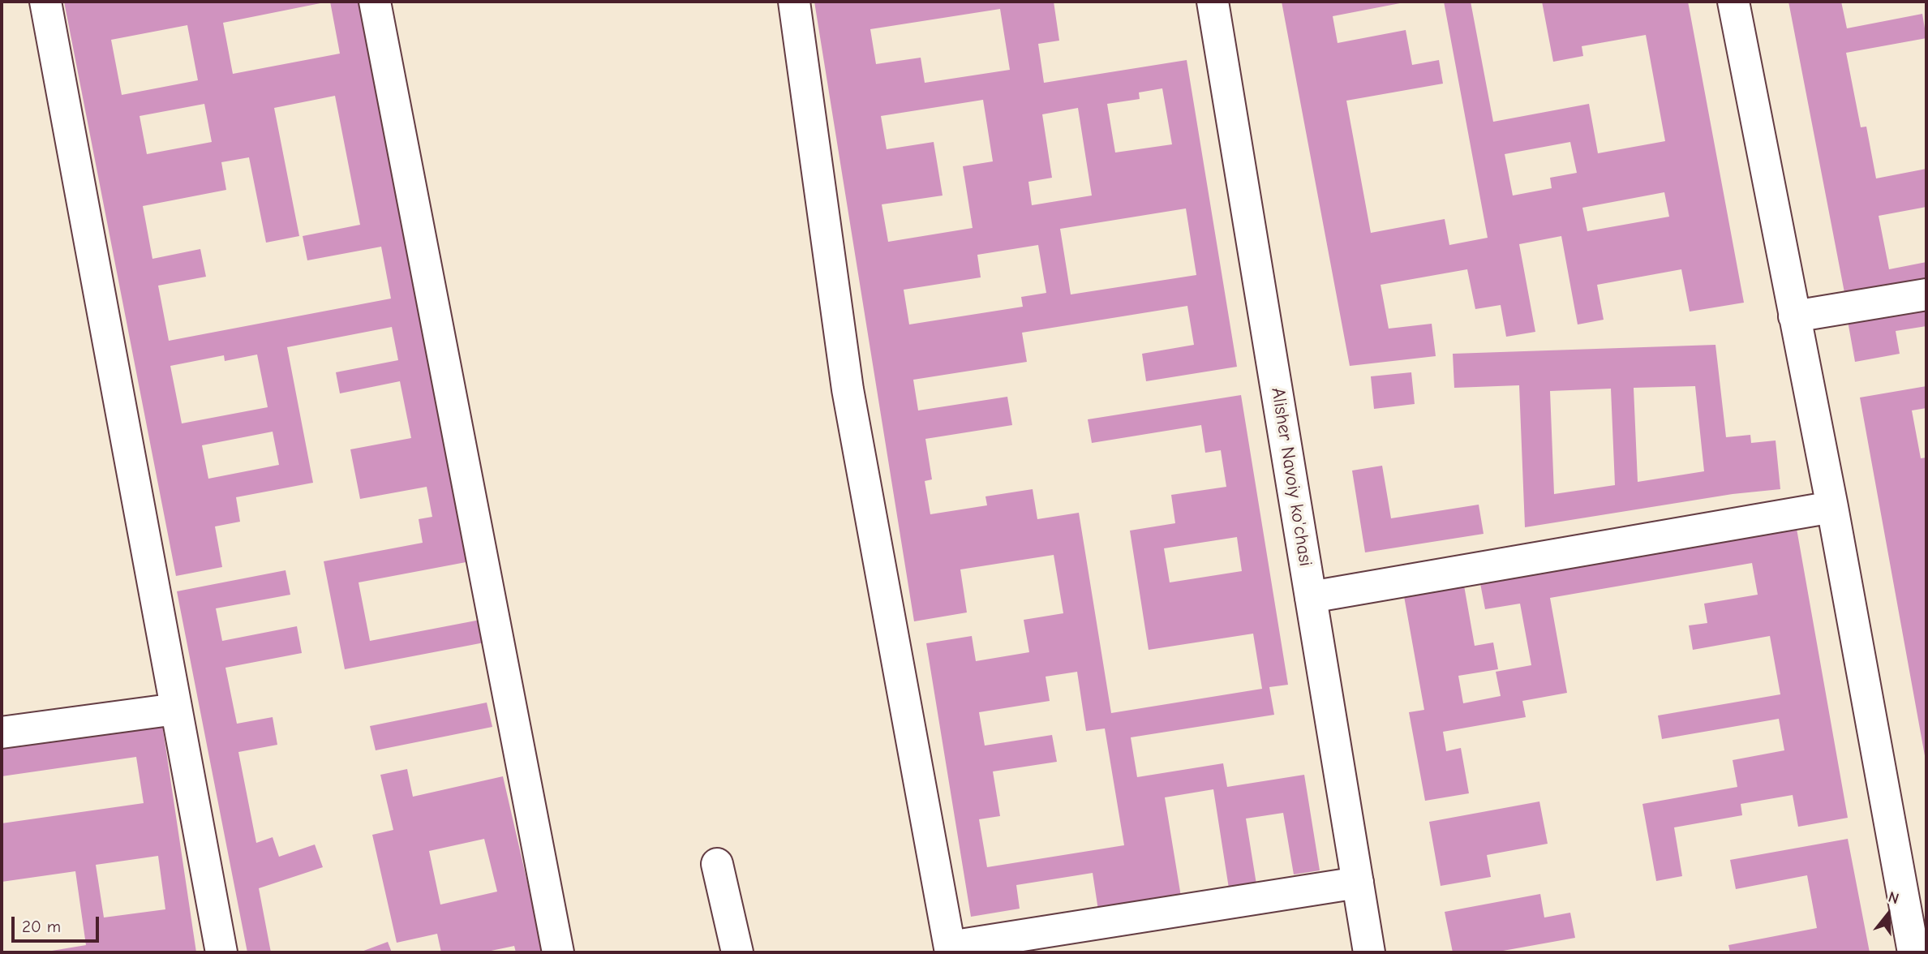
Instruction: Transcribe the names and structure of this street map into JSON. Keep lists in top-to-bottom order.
{
  "streets": {
    "street": ["Alisher Navoiy ko'chasi"]
  },
  "scale_bar": "20 m",
  "north": "top"
}
